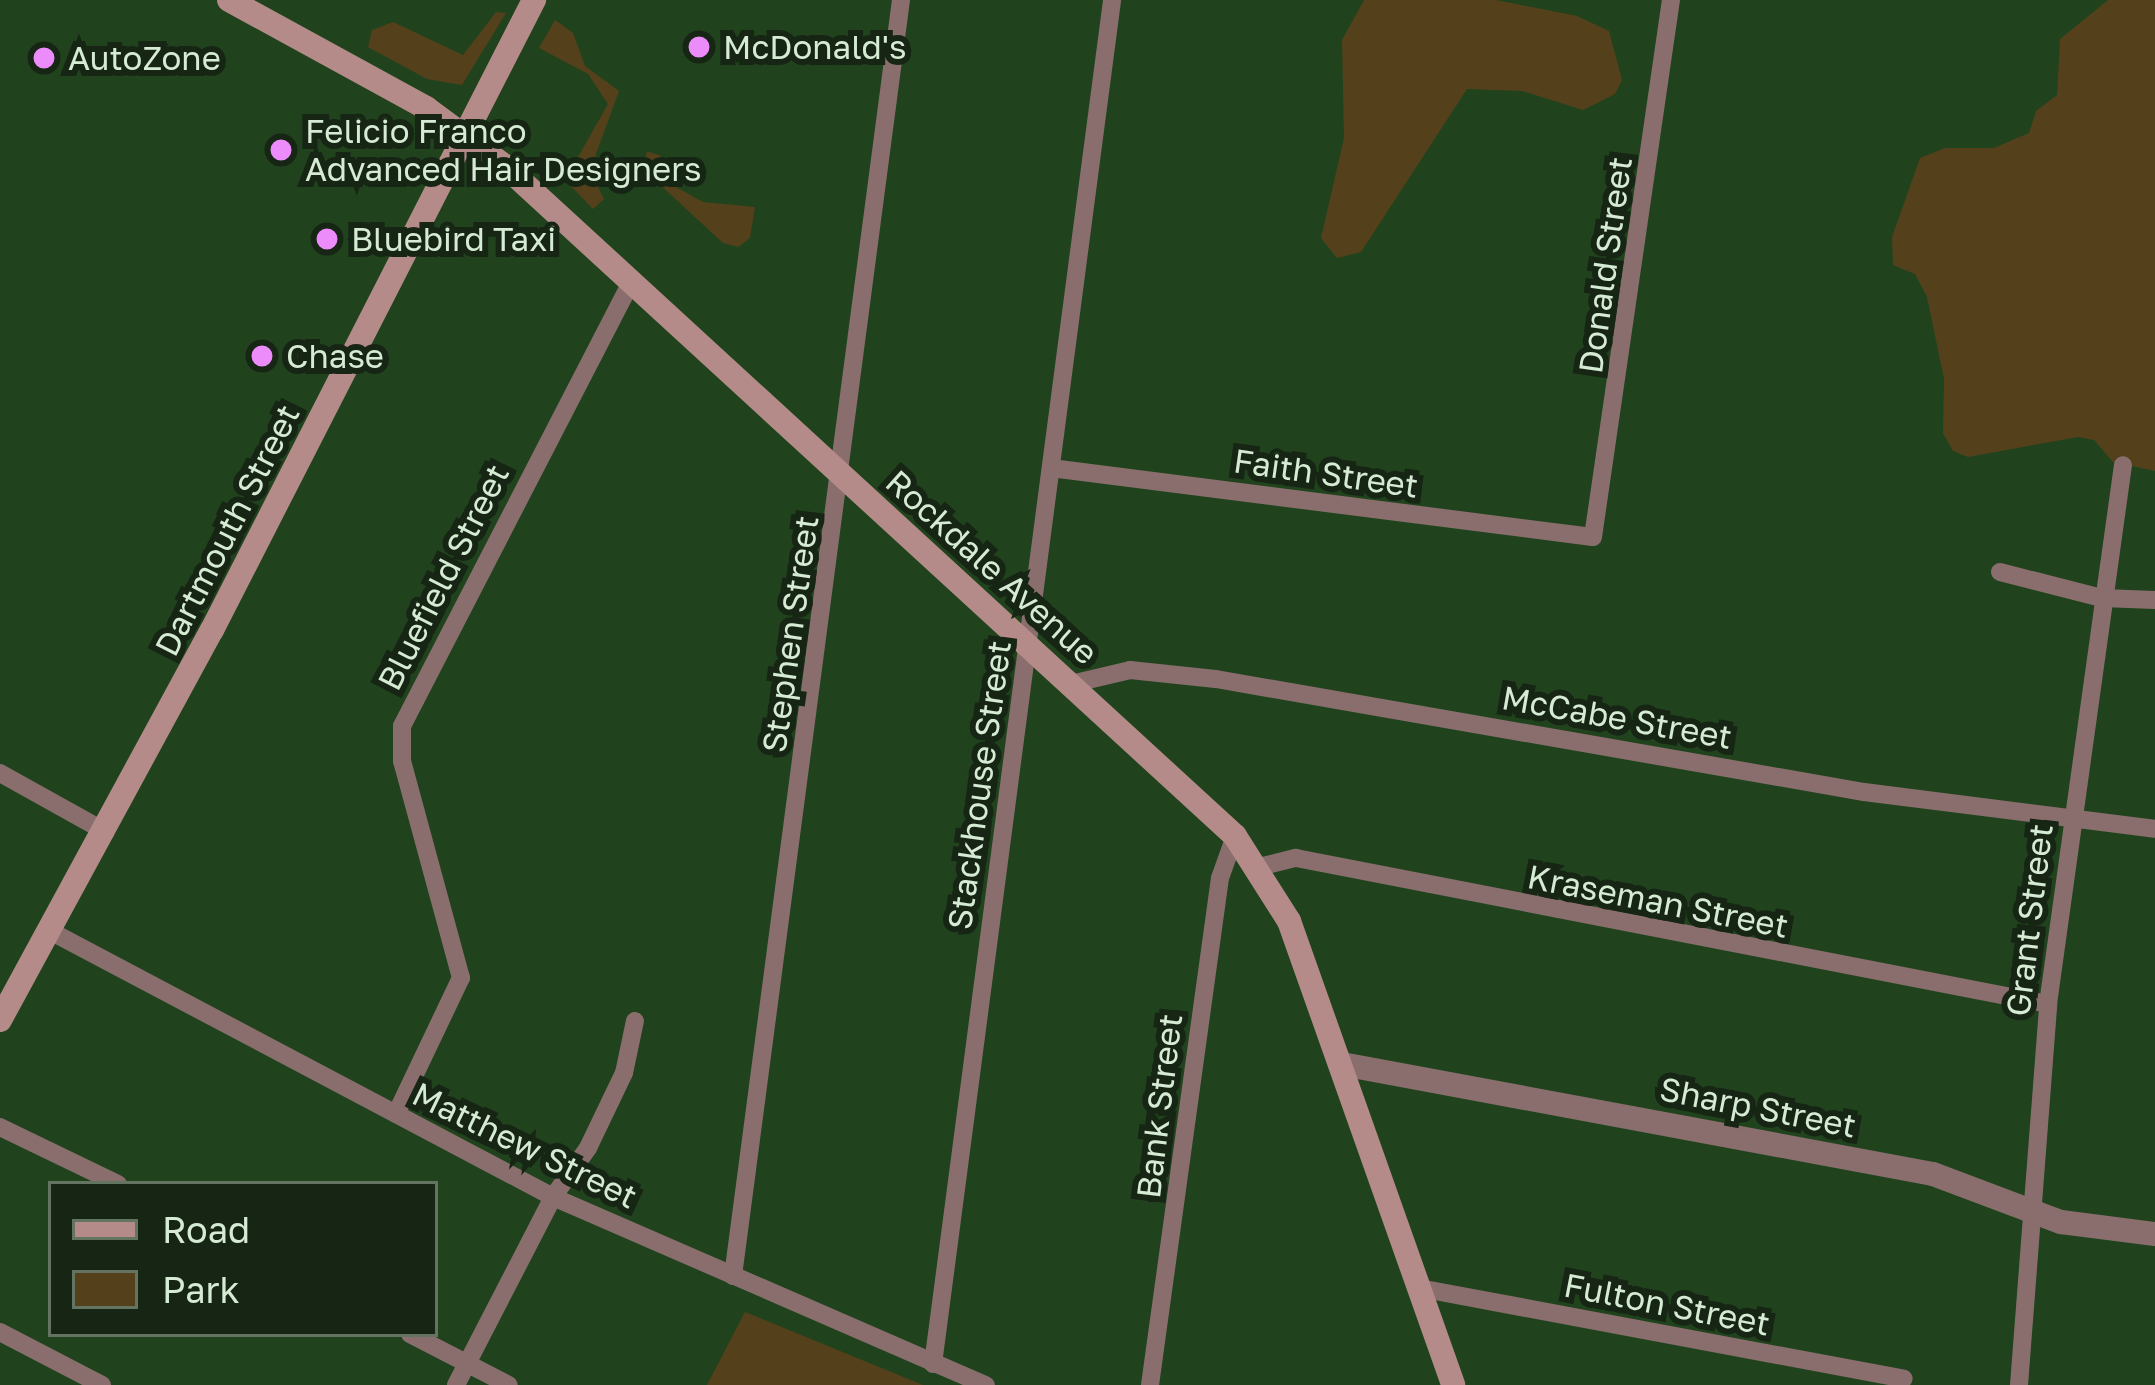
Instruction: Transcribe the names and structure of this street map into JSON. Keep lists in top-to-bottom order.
{
  "streets": {
    "main road": ["Dartmouth Street", "Rockdale Avenue"],
    "street": [
      "Donald Street",
      "Faith Street",
      "Bluefield Street",
      "Stephen Street",
      "McCabe Street",
      "Stackhouse Street",
      "Kraseman Street",
      "Grant Street",
      "Bank Street",
      "Sharp Street",
      "Matthew Street",
      "Fulton Street"
    ]
  },
  "crossings": [
    ["Donald Street", "Faith Street"],
    ["Faith Street", "Stackhouse Street"],
    ["Dartmouth Street", "Rockdale Avenue"],
    ["Dartmouth Street", "Matthew Street"],
    ["Rockdale Avenue", "Bluefield Street"],
    ["Rockdale Avenue", "Stephen Street"],
    ["Rockdale Avenue", "McCabe Street"],
    ["Rockdale Avenue", "Stackhouse Street"],
    ["Rockdale Avenue", "Kraseman Street"],
    ["Rockdale Avenue", "Bank Street"],
    ["Rockdale Avenue", "Sharp Street"],
    ["Rockdale Avenue", "Fulton Street"],
    ["Bluefield Street", "Matthew Street"],
    ["Stephen Street", "Matthew Street"],
    ["McCabe Street", "Grant Street"],
    ["Stackhouse Street", "Matthew Street"],
    ["Kraseman Street", "Grant Street"],
    ["Grant Street", "Sharp Street"]
  ],
  "places": [
    "McDonald's",
    "AutoZone",
    "Felicio Franco Advanced Hair Designers",
    "Bluebird Taxi",
    "Chase"
  ],
  "legend": ["Road", "Park"]
}
